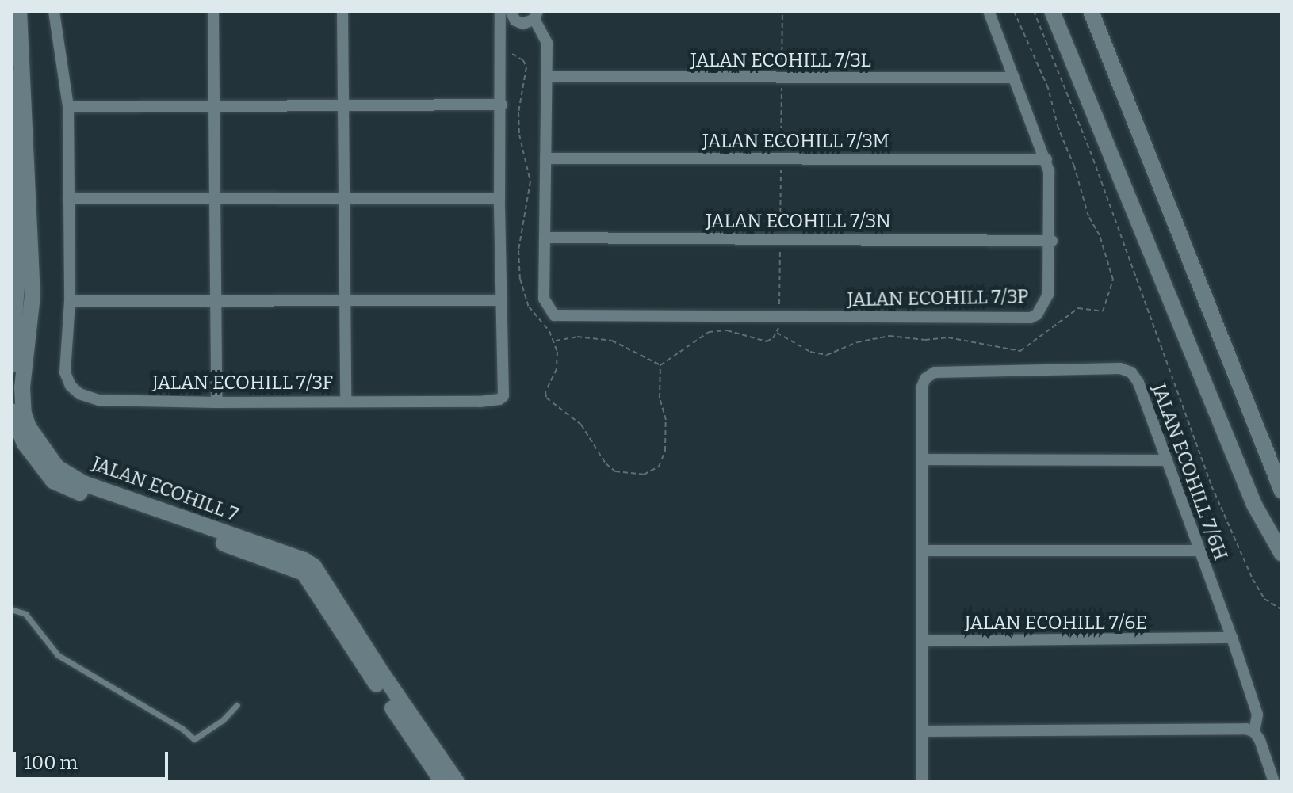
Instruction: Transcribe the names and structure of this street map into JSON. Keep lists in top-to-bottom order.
{
  "streets": {
    "street": [
      "JALAN ECOHILL 7/3L",
      "JALAN ECOHILL 7/3M",
      "JALAN ECOHILL 7/3N",
      "JALAN ECOHILL 7/3P",
      "JALAN ECOHILL 7/3F",
      "JALAN ECOHILL 7/6H",
      "JALAN ECOHILL 7",
      "JALAN ECOHILL 7/6E"
    ]
  },
  "crossings": [
    ["JALAN ECOHILL 7/3L", "JALAN ECOHILL 7/3P"],
    ["JALAN ECOHILL 7/3M", "JALAN ECOHILL 7/3P"],
    ["JALAN ECOHILL 7/3N", "JALAN ECOHILL 7/3P"],
    ["JALAN ECOHILL 7/6H", "JALAN ECOHILL 7/6E"]
  ],
  "scale_bar": "100 m"
}
